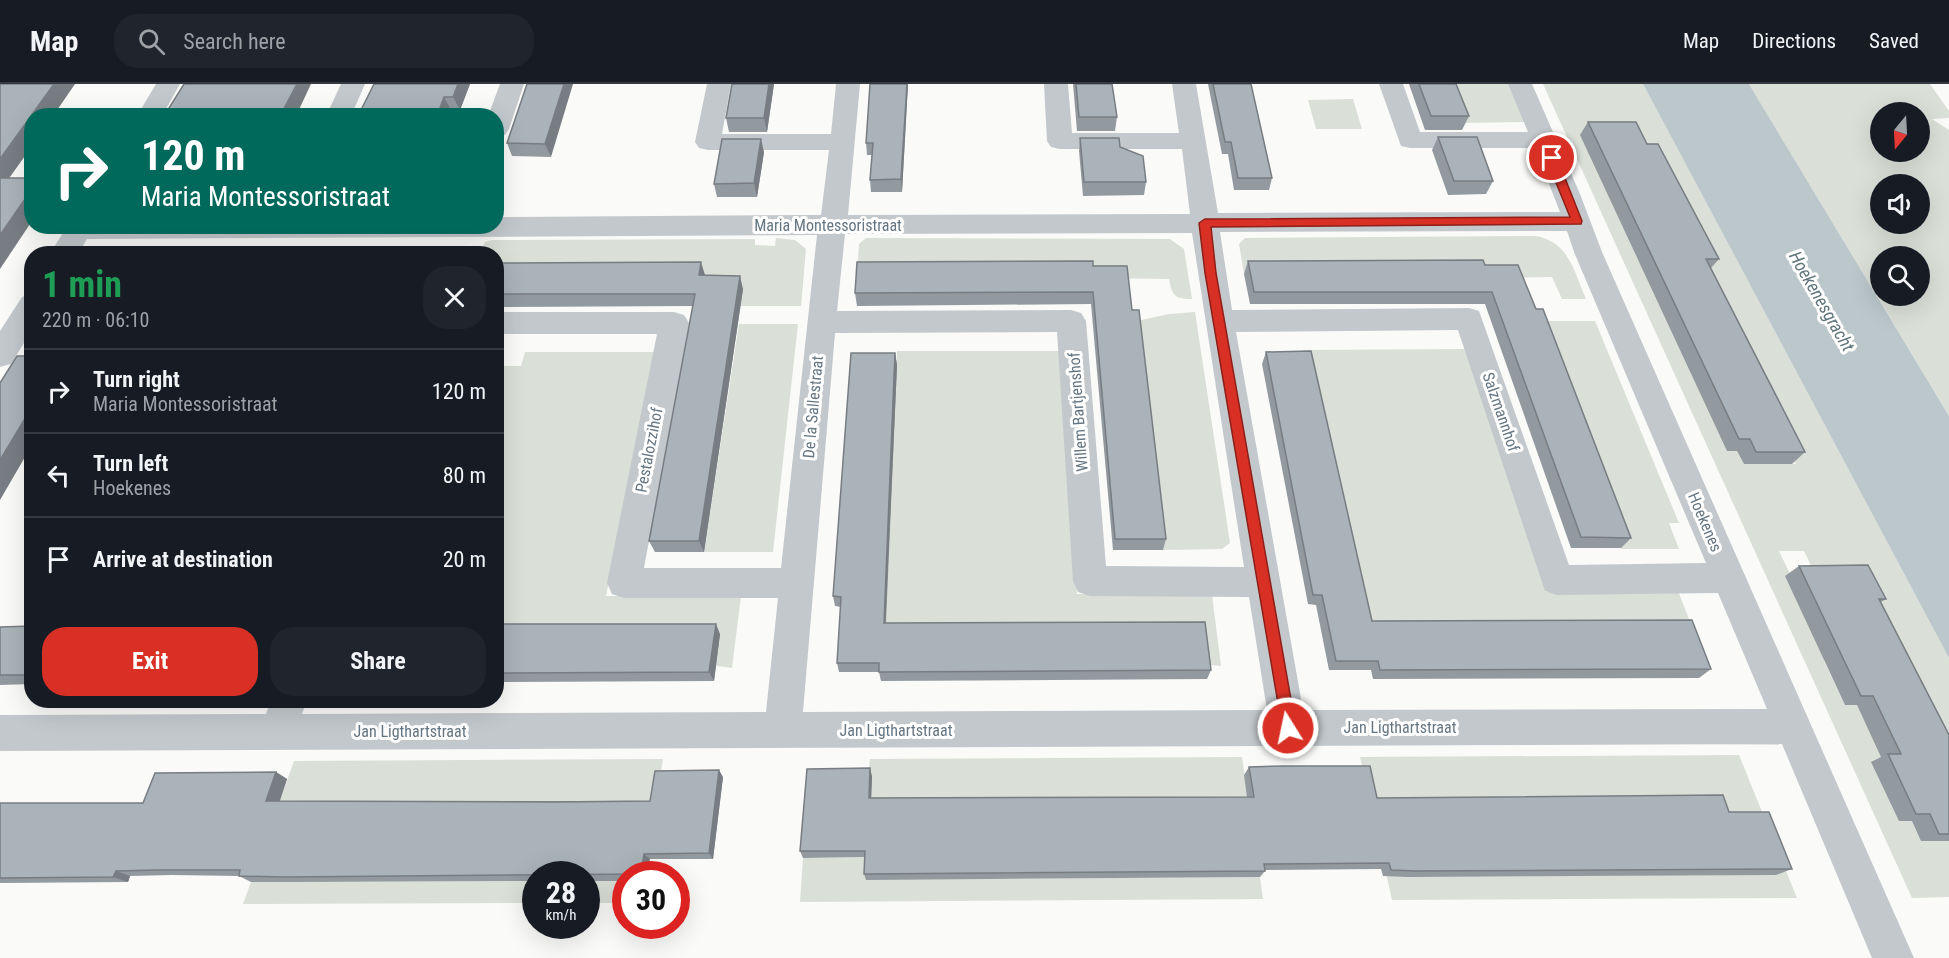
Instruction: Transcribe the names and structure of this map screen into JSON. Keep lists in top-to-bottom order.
{
  "streets": {
    "street": [
      "Maria Montessoristraat",
      "De la Sallestraat",
      "Willem Bartjenshof",
      "Salzmannhof",
      "Pestalozzihof",
      "Hoekenes",
      "Jan Ligthartstraat"
    ]
  },
  "crossings": [
    ["Maria Montessoristraat", "De la Sallestraat"],
    ["Maria Montessoristraat", "Hoekenes"],
    ["De la Sallestraat", "Willem Bartjenshof"],
    ["De la Sallestraat", "Pestalozzihof"],
    ["De la Sallestraat", "Jan Ligthartstraat"],
    ["Salzmannhof", "Hoekenes"],
    ["Hoekenes", "Jan Ligthartstraat"]
  ],
  "water": ["Hoekenesgracht"],
  "north": "bottom",
  "page": {
    "header": "Map",
    "search": "Search here",
    "nav": ["Map", "Directions", "Saved"],
    "turn": ["120 m", "Maria Montessoristraat"],
    "heading": ["1 min", "220 m · 06:10"],
    "list": [
      {
        "name": "Turn right",
        "note": "Maria Montessoristraat",
        "value": "120 m"
      },
      {
        "name": "Turn left",
        "note": "Hoekenes",
        "value": "80 m"
      },
      {
        "name": "Arrive at destination",
        "value": "20 m"
      }
    ],
    "buttons": ["Exit", "Share"],
    "speed": "28 km/h",
    "limit": "30"
  }
}
